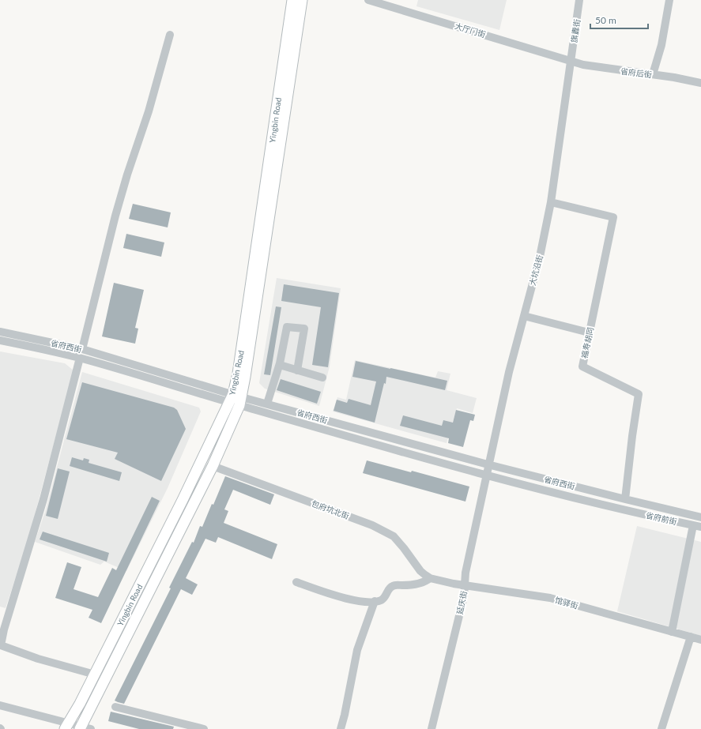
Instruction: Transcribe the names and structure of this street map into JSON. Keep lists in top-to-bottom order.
{
  "streets": {
    "main road": ["Yingbin Road"],
    "street": [
      "大厅门街",
      "旗纛街",
      "省府后街",
      "大坑沿街",
      "福寿胡同",
      "省府西街",
      "包府坑北街",
      "省府前街",
      "延庆街",
      "馆驿街"
    ]
  },
  "crossings": [
    ["大厅门街", "旗纛街"],
    ["大厅门街", "省府后街"],
    ["大厅门街", "大坑沿街"],
    ["旗纛街", "省府后街"],
    ["旗纛街", "大坑沿街"],
    ["省府后街", "大坑沿街"],
    ["Yingbin Road", "省府西街"],
    ["Yingbin Road", "包府坑北街"],
    ["大坑沿街", "福寿胡同"],
    ["大坑沿街", "省府西街"],
    ["大坑沿街", "延庆街"],
    ["福寿胡同", "省府西街"],
    ["福寿胡同", "省府前街"],
    ["省府西街", "省府前街"],
    ["省府西街", "延庆街"],
    ["包府坑北街", "馆驿街"],
    ["延庆街", "馆驿街"]
  ],
  "scale_bar": "50 m"
}
